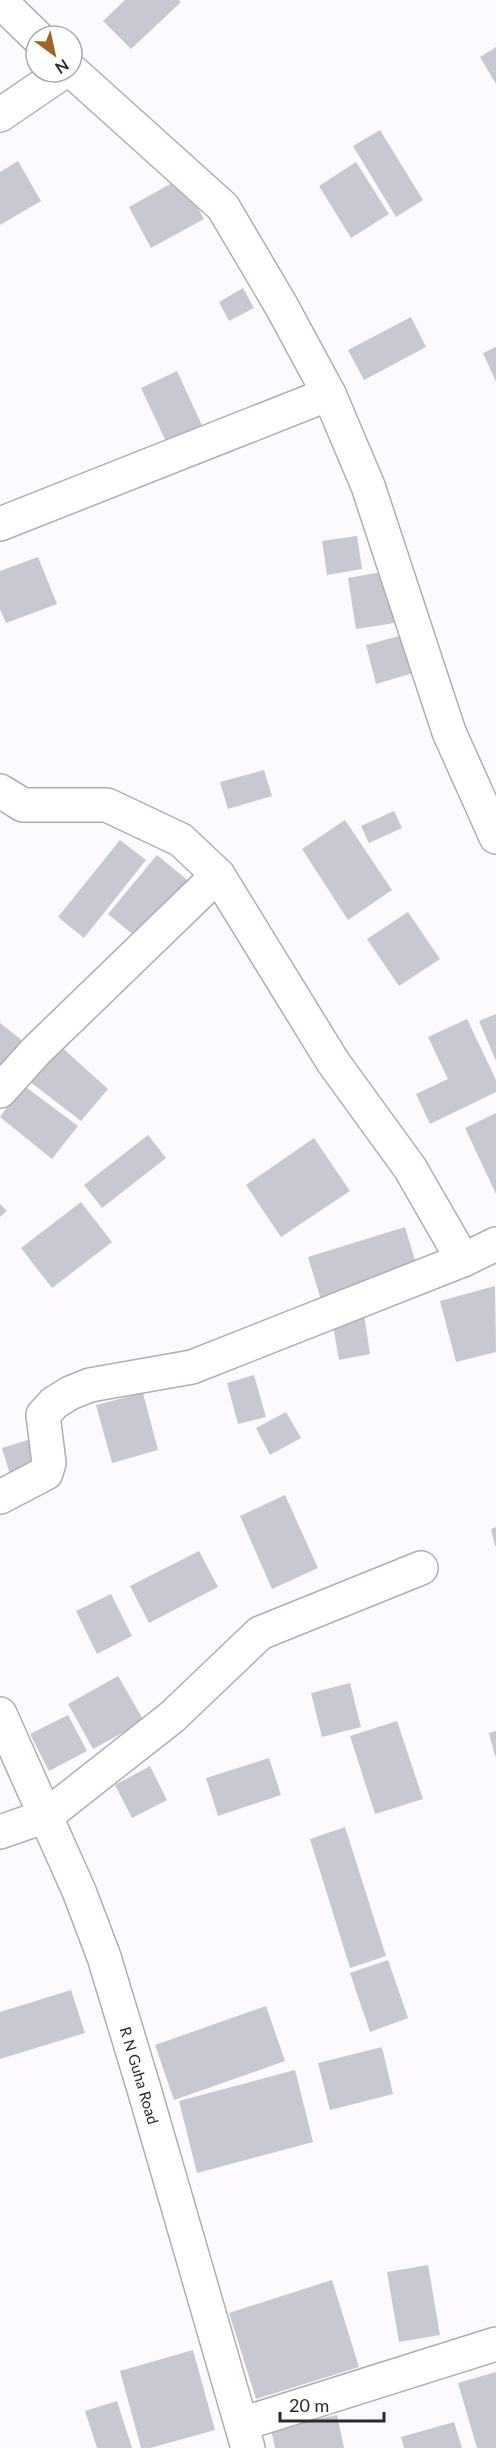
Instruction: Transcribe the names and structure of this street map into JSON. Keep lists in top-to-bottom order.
{
  "streets": {
    "street": ["R N Guha Road"]
  },
  "scale_bar": "20 m",
  "north": "bottom right"
}
